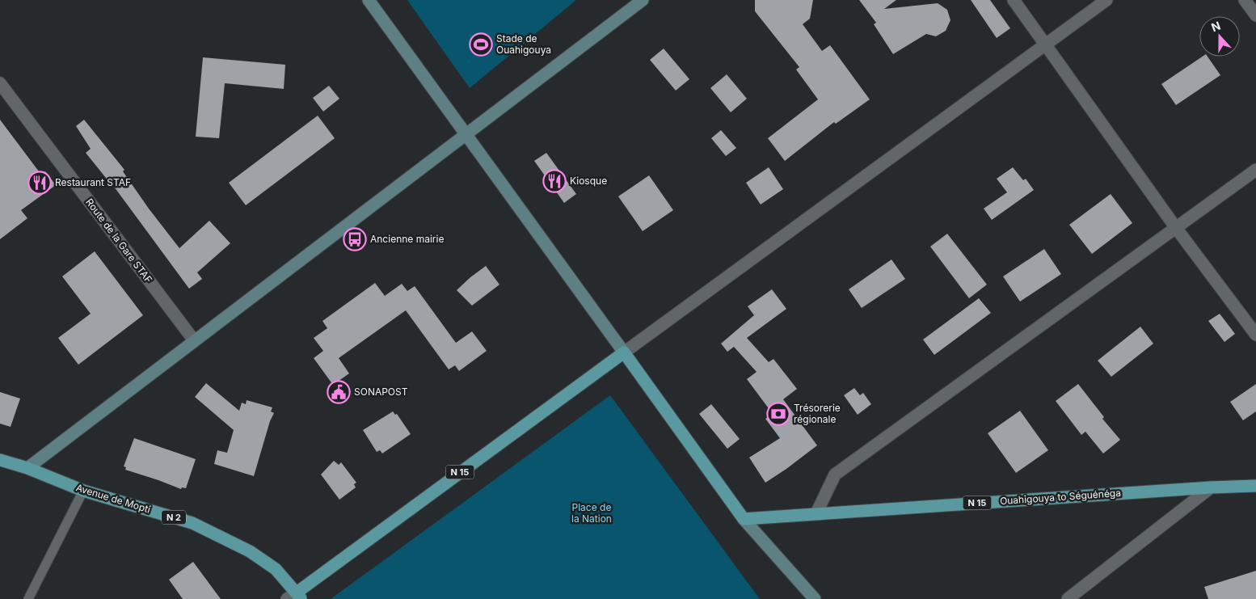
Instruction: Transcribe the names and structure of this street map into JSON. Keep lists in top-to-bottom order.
{
  "streets": {
    "main road": [
      "N 15",
      "Ouahigouya to Séguénéga",
      "Avenue de Mopti",
      "N 2"
    ],
    "street": ["Route de la Gare STAF"]
  },
  "crossings": [
    ["N 15", "Avenue de Mopti"]
  ],
  "parks": ["Place de la Nation"],
  "places": {
    "sports": ["Stade de Ouahigouya"],
    "restaurant": ["Kiosque", "Restaurant STAF"],
    "bus stop": ["Ancienne mairie"],
    "public building": ["SONAPOST"],
    "bank": ["Trésorerie régionale"]
  },
  "north": "top"
}
